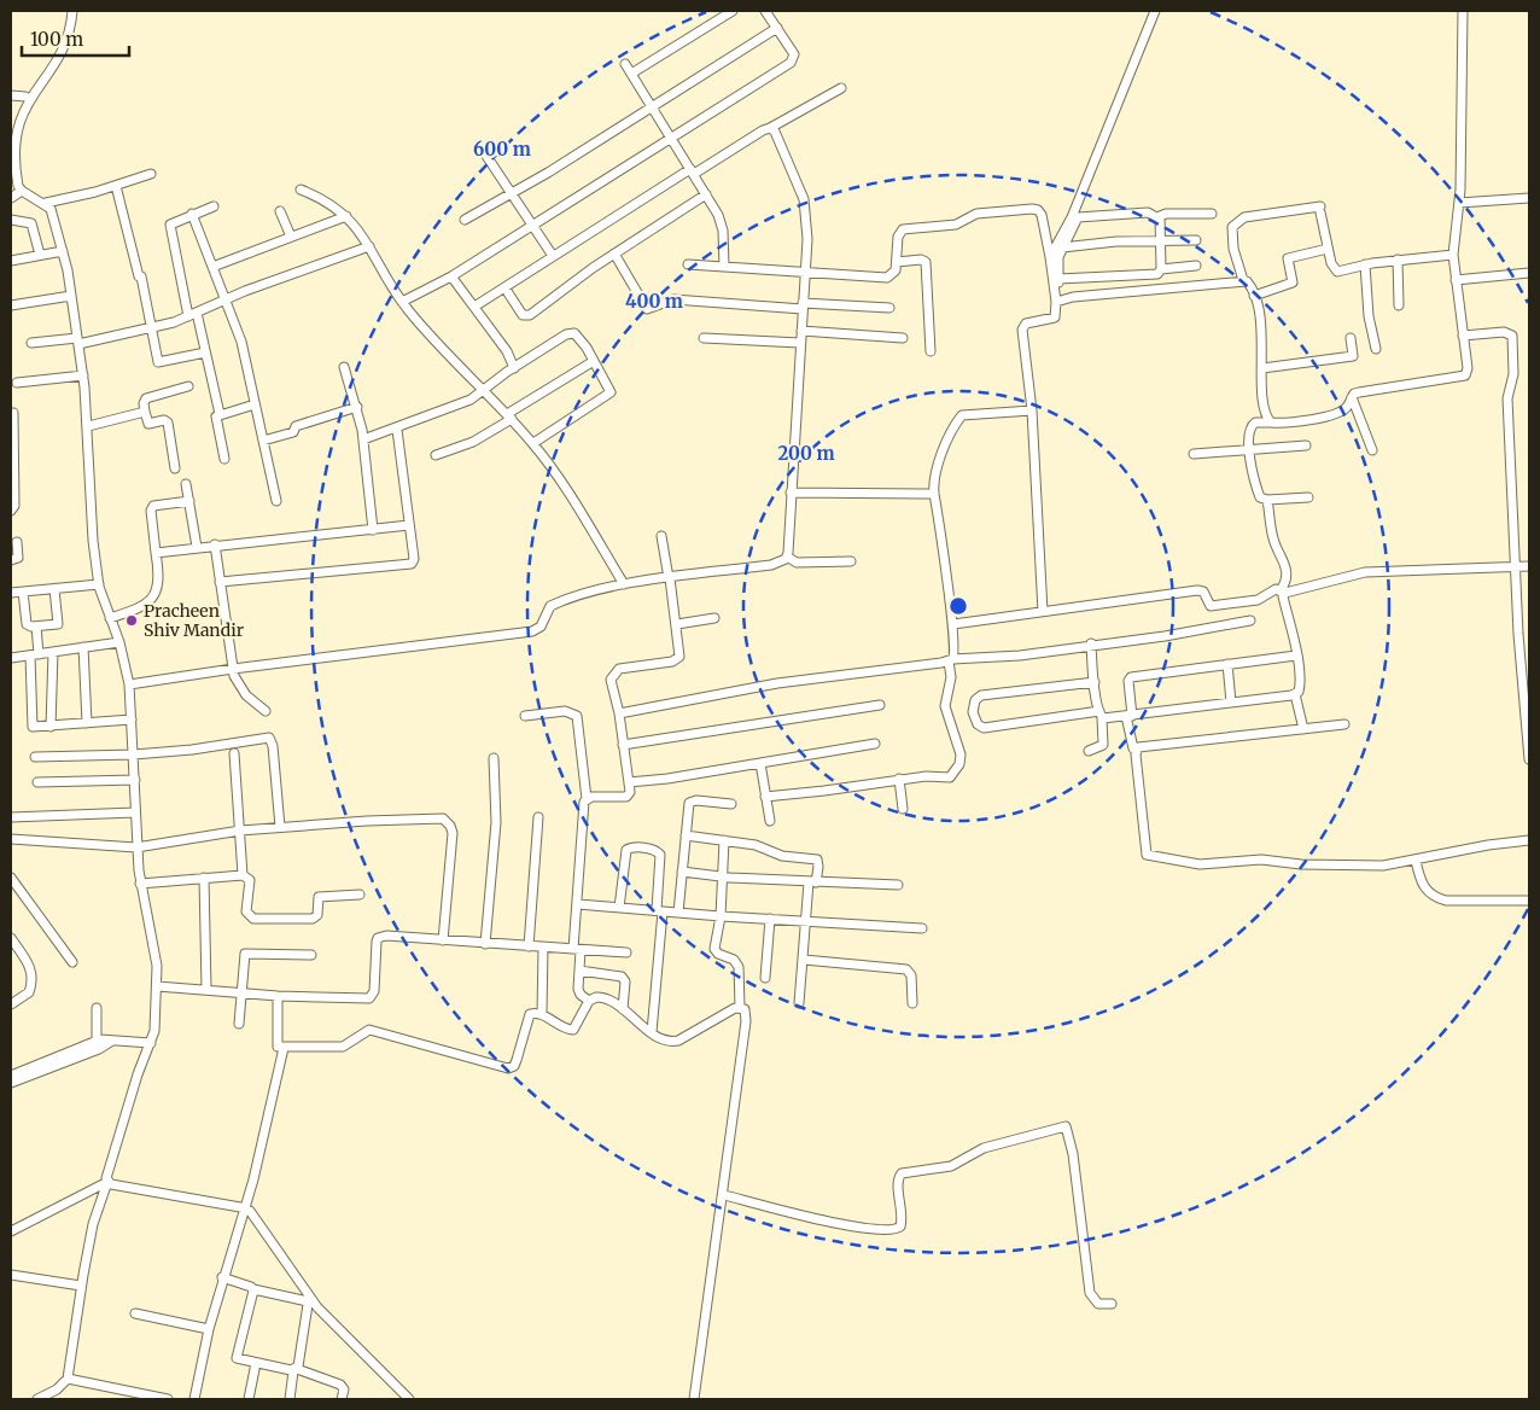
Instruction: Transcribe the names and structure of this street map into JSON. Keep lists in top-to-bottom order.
{
  "places": ["Pracheen Shiv Mandir"],
  "scale_bar": "100 m",
  "rings": ["600 m", "400 m", "200 m"]
}
